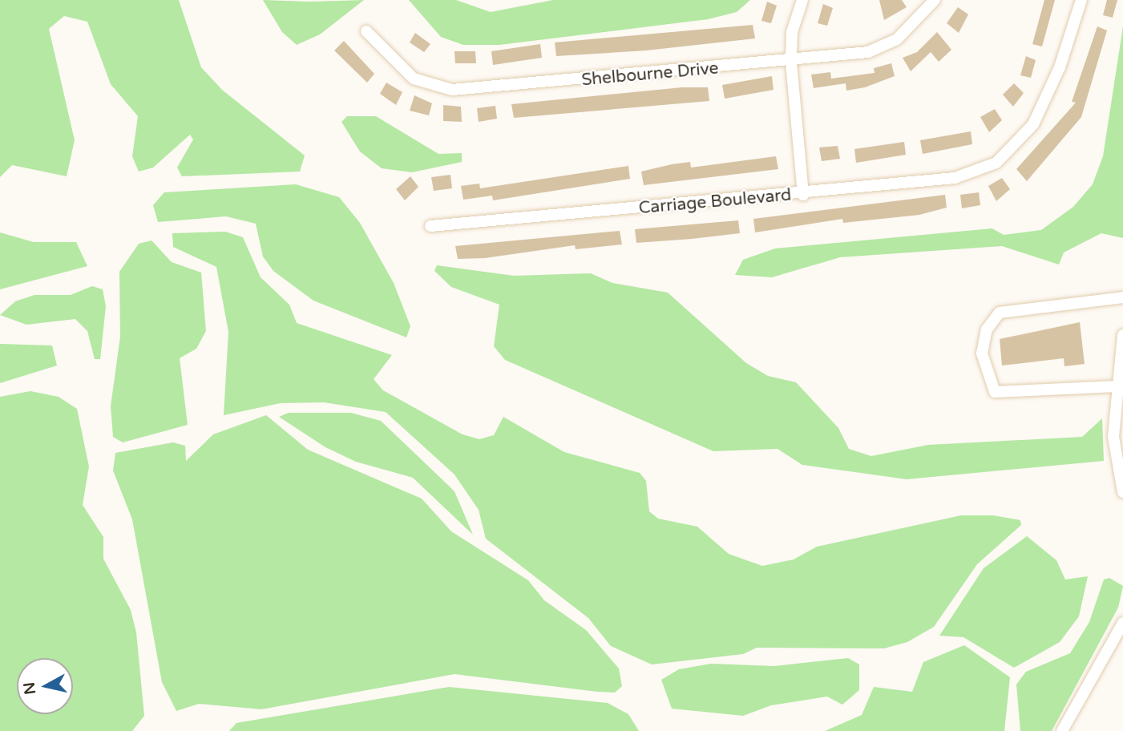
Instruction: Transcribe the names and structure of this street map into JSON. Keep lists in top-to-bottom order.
{
  "streets": {
    "street": ["Shelbourne Drive", "Carriage Boulevard"]
  },
  "north": "left"
}
